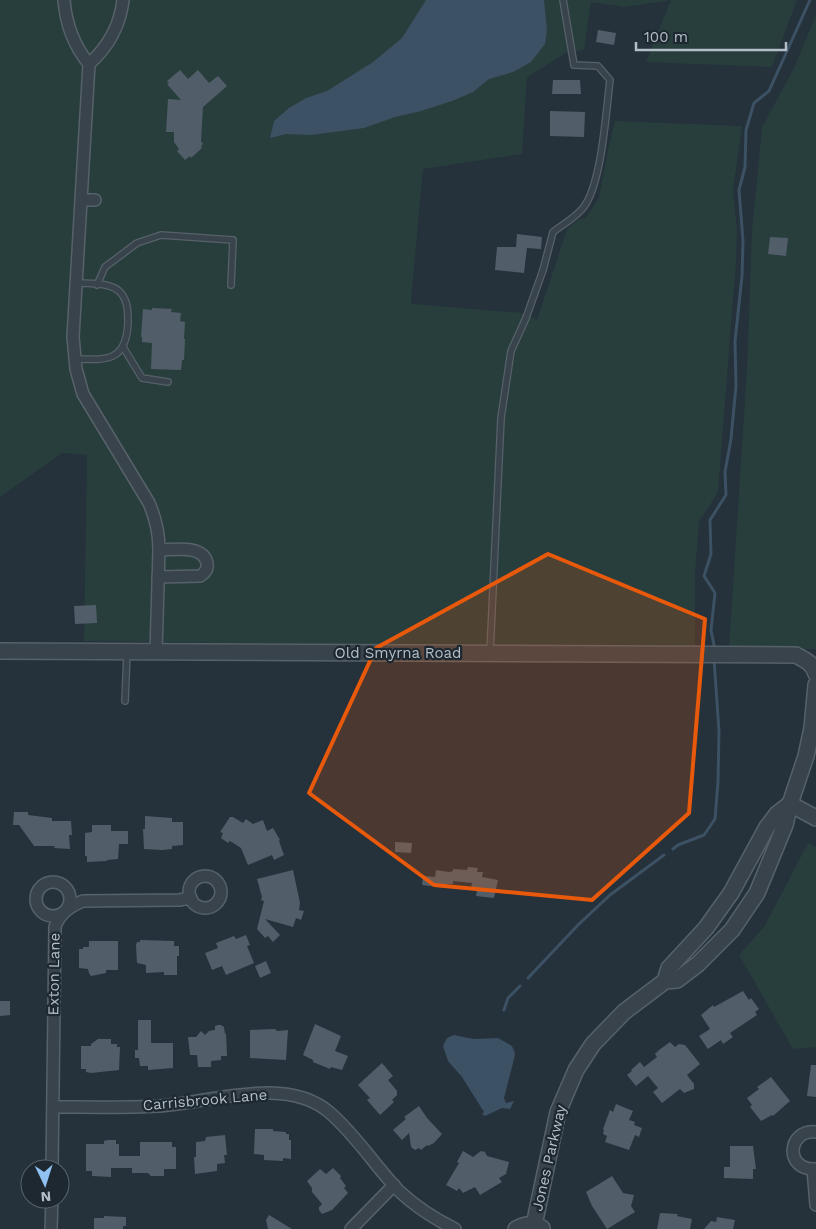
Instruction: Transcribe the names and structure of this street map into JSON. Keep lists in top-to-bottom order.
{
  "streets": {
    "street": [
      "Old Smyrna Road",
      "Exton Lane",
      "Carrisbrook Lane",
      "Jones Parkway"
    ]
  },
  "crossings": [
    ["Exton Lane", "Carrisbrook Lane"]
  ],
  "scale_bar": "100 m",
  "north": "bottom"
}
